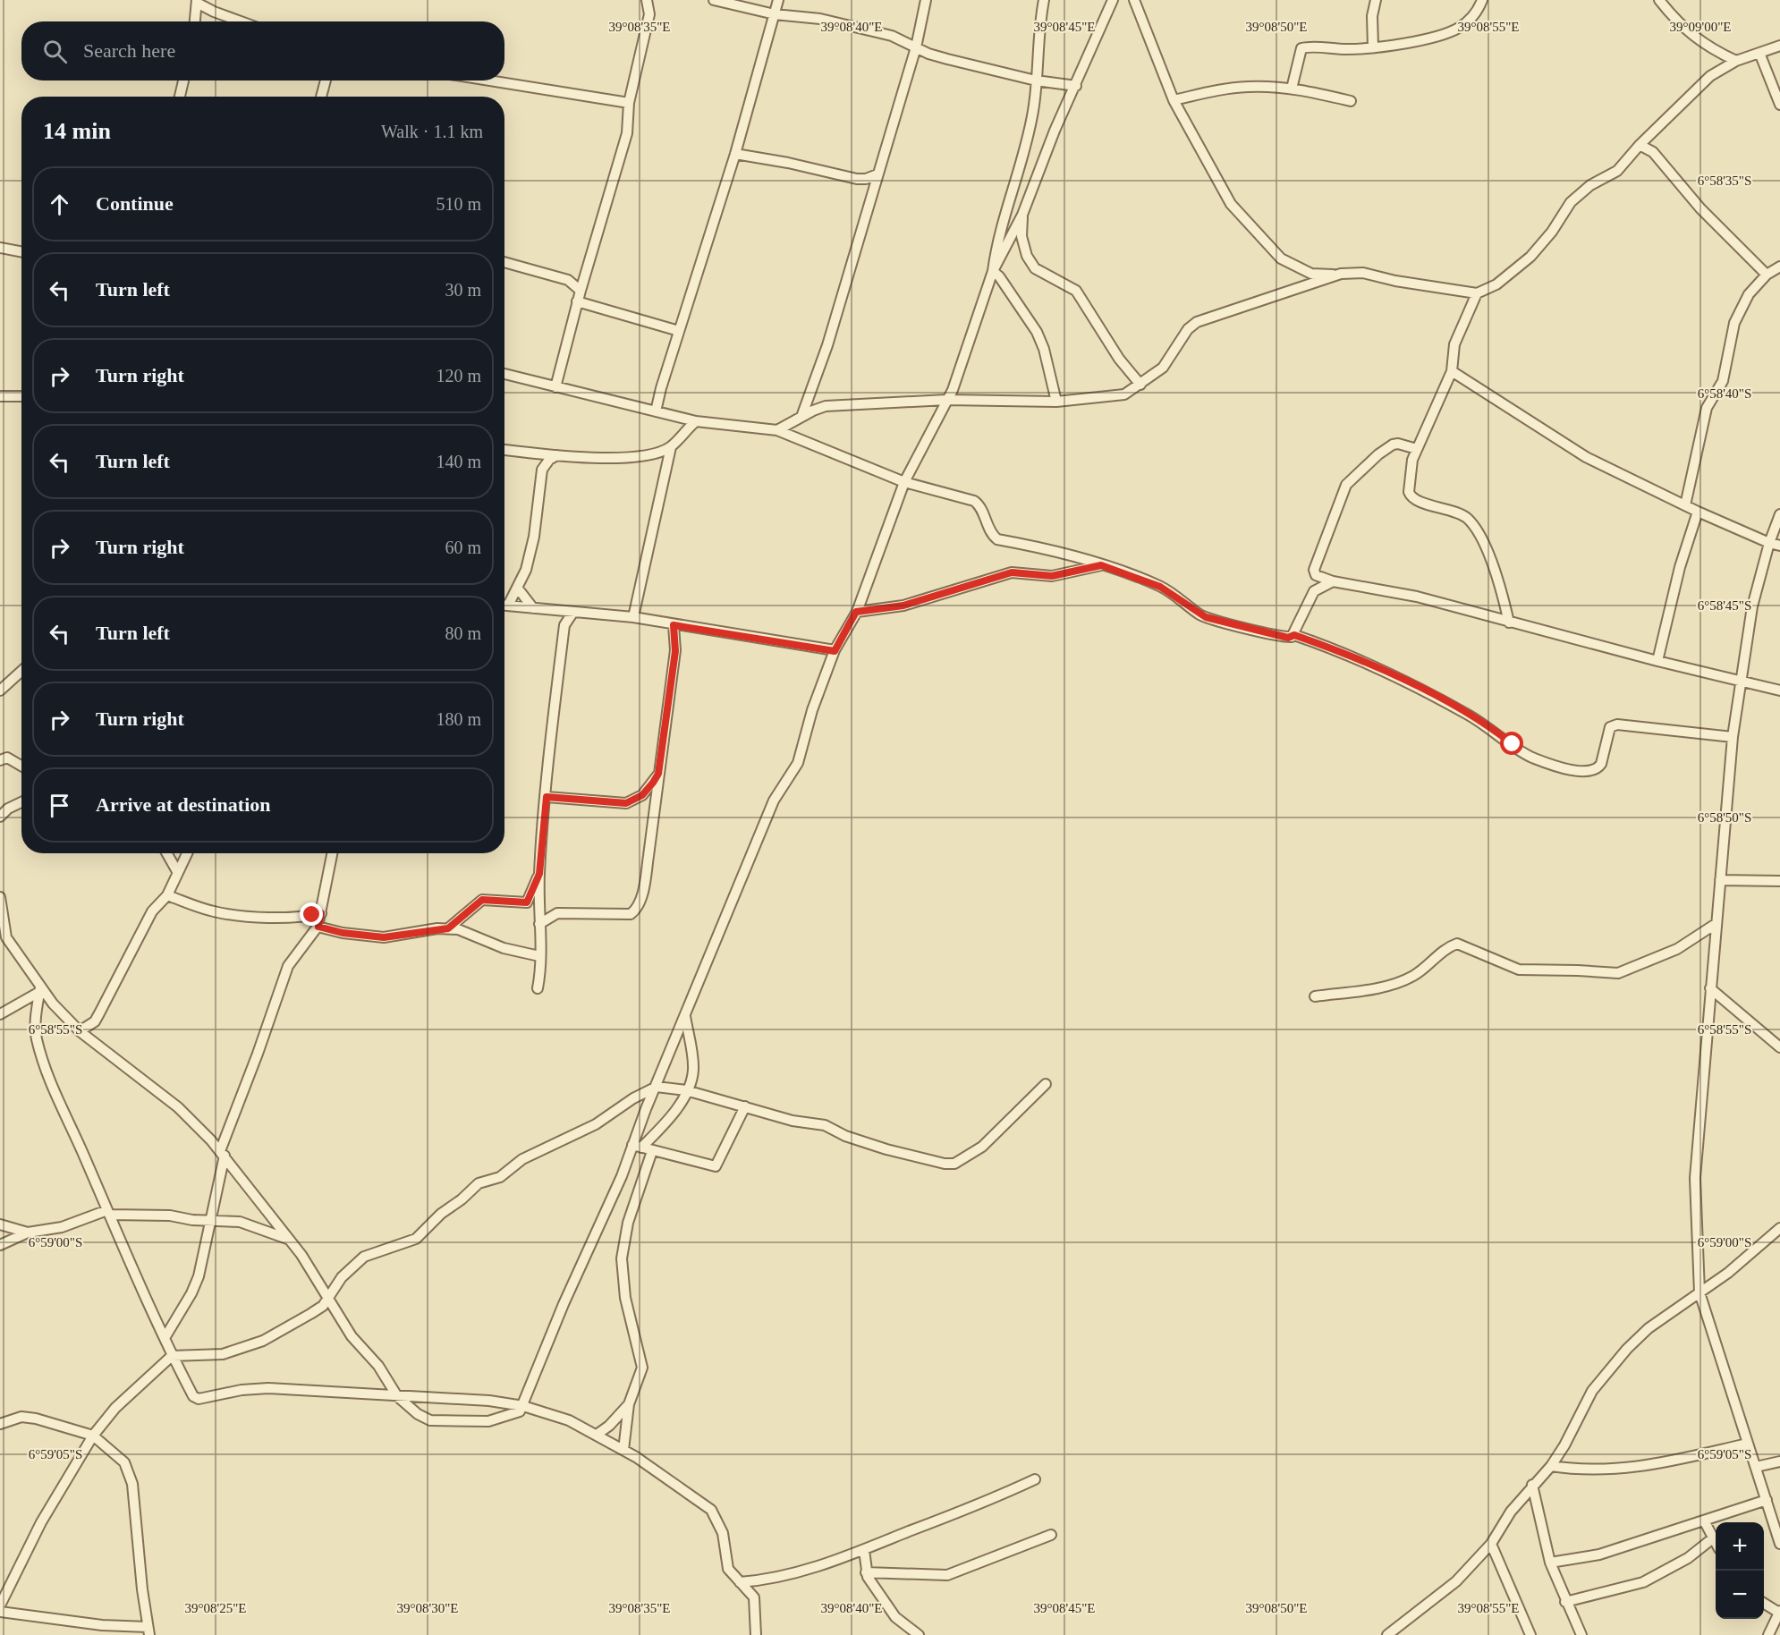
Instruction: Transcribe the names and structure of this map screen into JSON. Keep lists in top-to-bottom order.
{
  "page": {
    "search": "Search here",
    "heading": ["14 min", "Walk · 1.1 km"],
    "list": [
      ["Continue", "510 m"],
      ["Turn left", "30 m"],
      ["Turn right", "120 m"],
      ["Turn left", "140 m"],
      ["Turn right", "60 m"],
      ["Turn left", "80 m"],
      ["Turn right", "180 m"],
      "Arrive at destination"
    ],
    "map_buttons": ["+", "−"]
  },
  "coordinates": [
    "39°08'35\"E",
    "39°08'40\"E",
    "39°08'45\"E",
    "39°08'50\"E",
    "39°08'55\"E",
    "39°09'00\"E",
    "6°58'35\"S",
    "6°58'40\"S",
    "6°58'45\"S",
    "6°58'50\"S",
    "6°58'55\"S",
    "6°59'00\"S",
    "6°59'05\"S",
    "39°08'25\"E",
    "39°08'30\"E"
  ]
}
